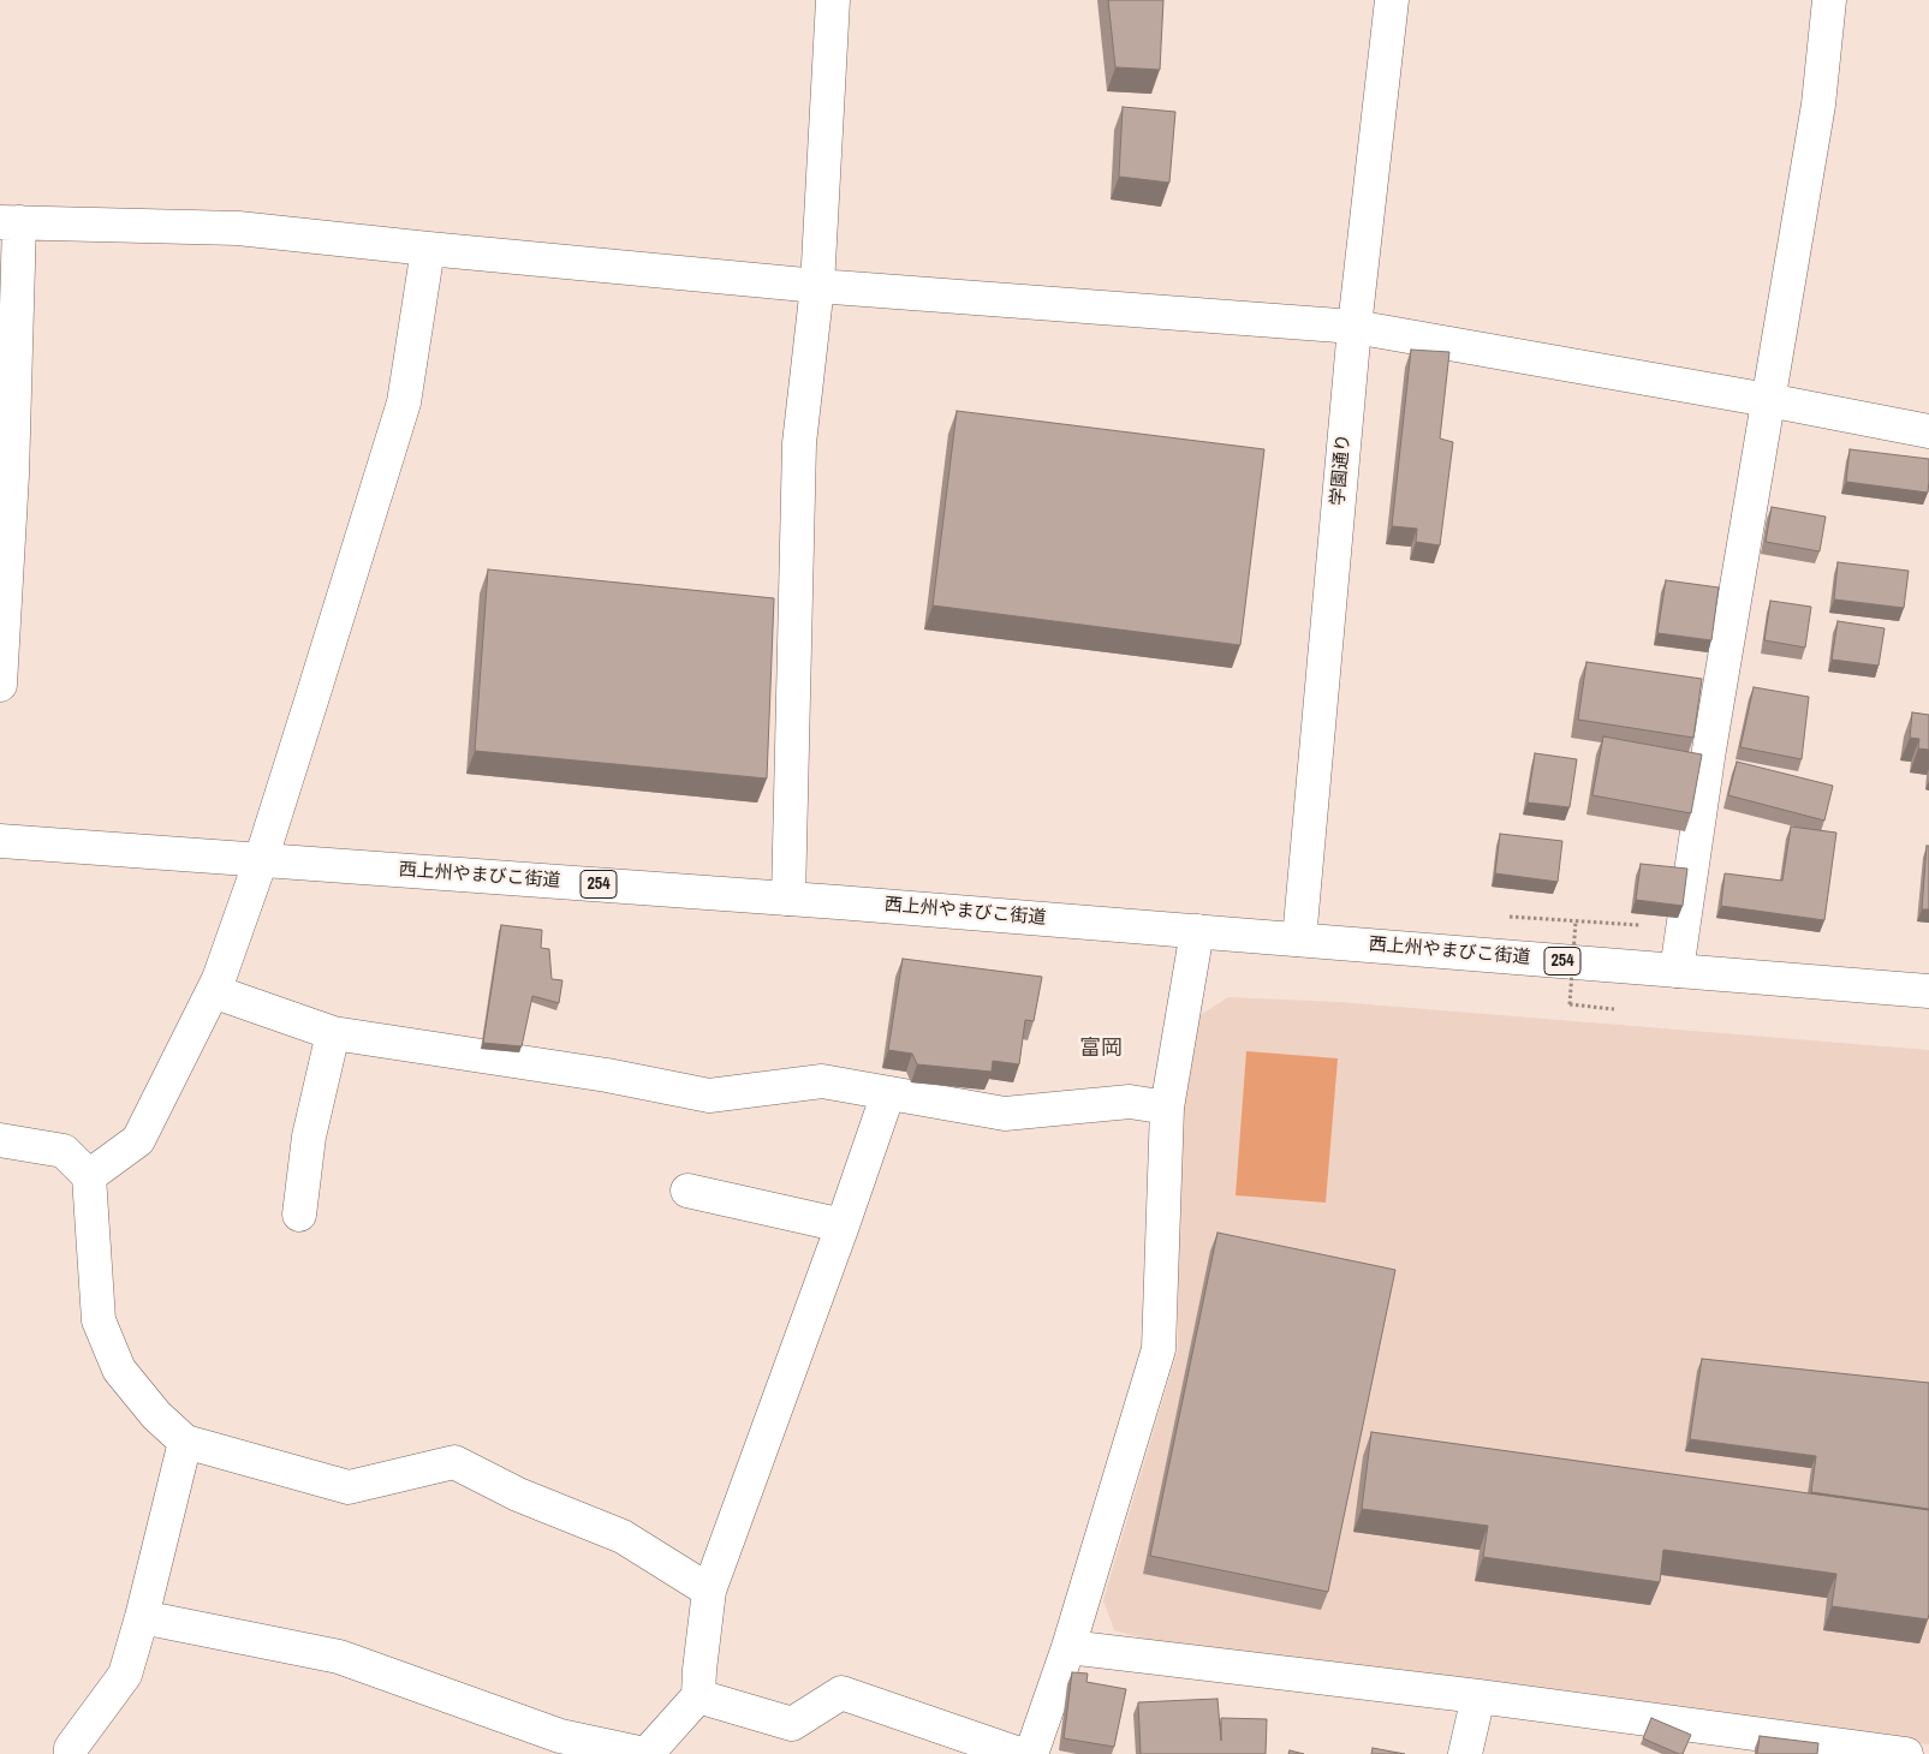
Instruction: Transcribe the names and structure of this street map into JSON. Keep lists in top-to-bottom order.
{
  "streets": {
    "main road": ["学園通り", "西上州やまびこ街道", "254"]
  },
  "crossings": [
    ["学園通り", "西上州やまびこ街道"]
  ],
  "districts": ["富岡"]
}
